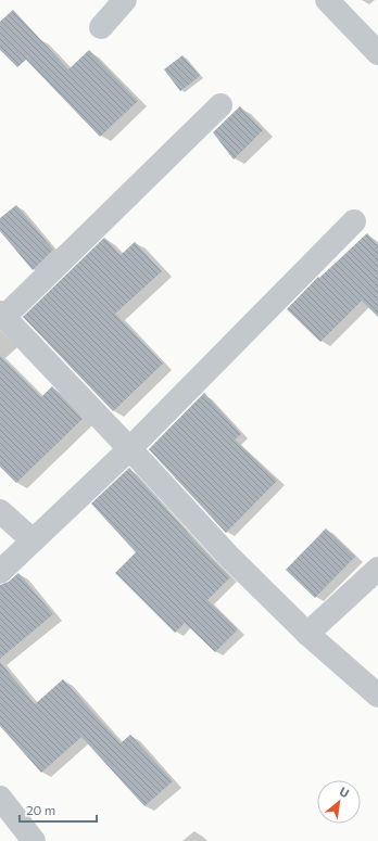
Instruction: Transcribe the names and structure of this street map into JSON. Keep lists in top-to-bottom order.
{
  "scale_bar": "20 m",
  "north": "top right"
}
